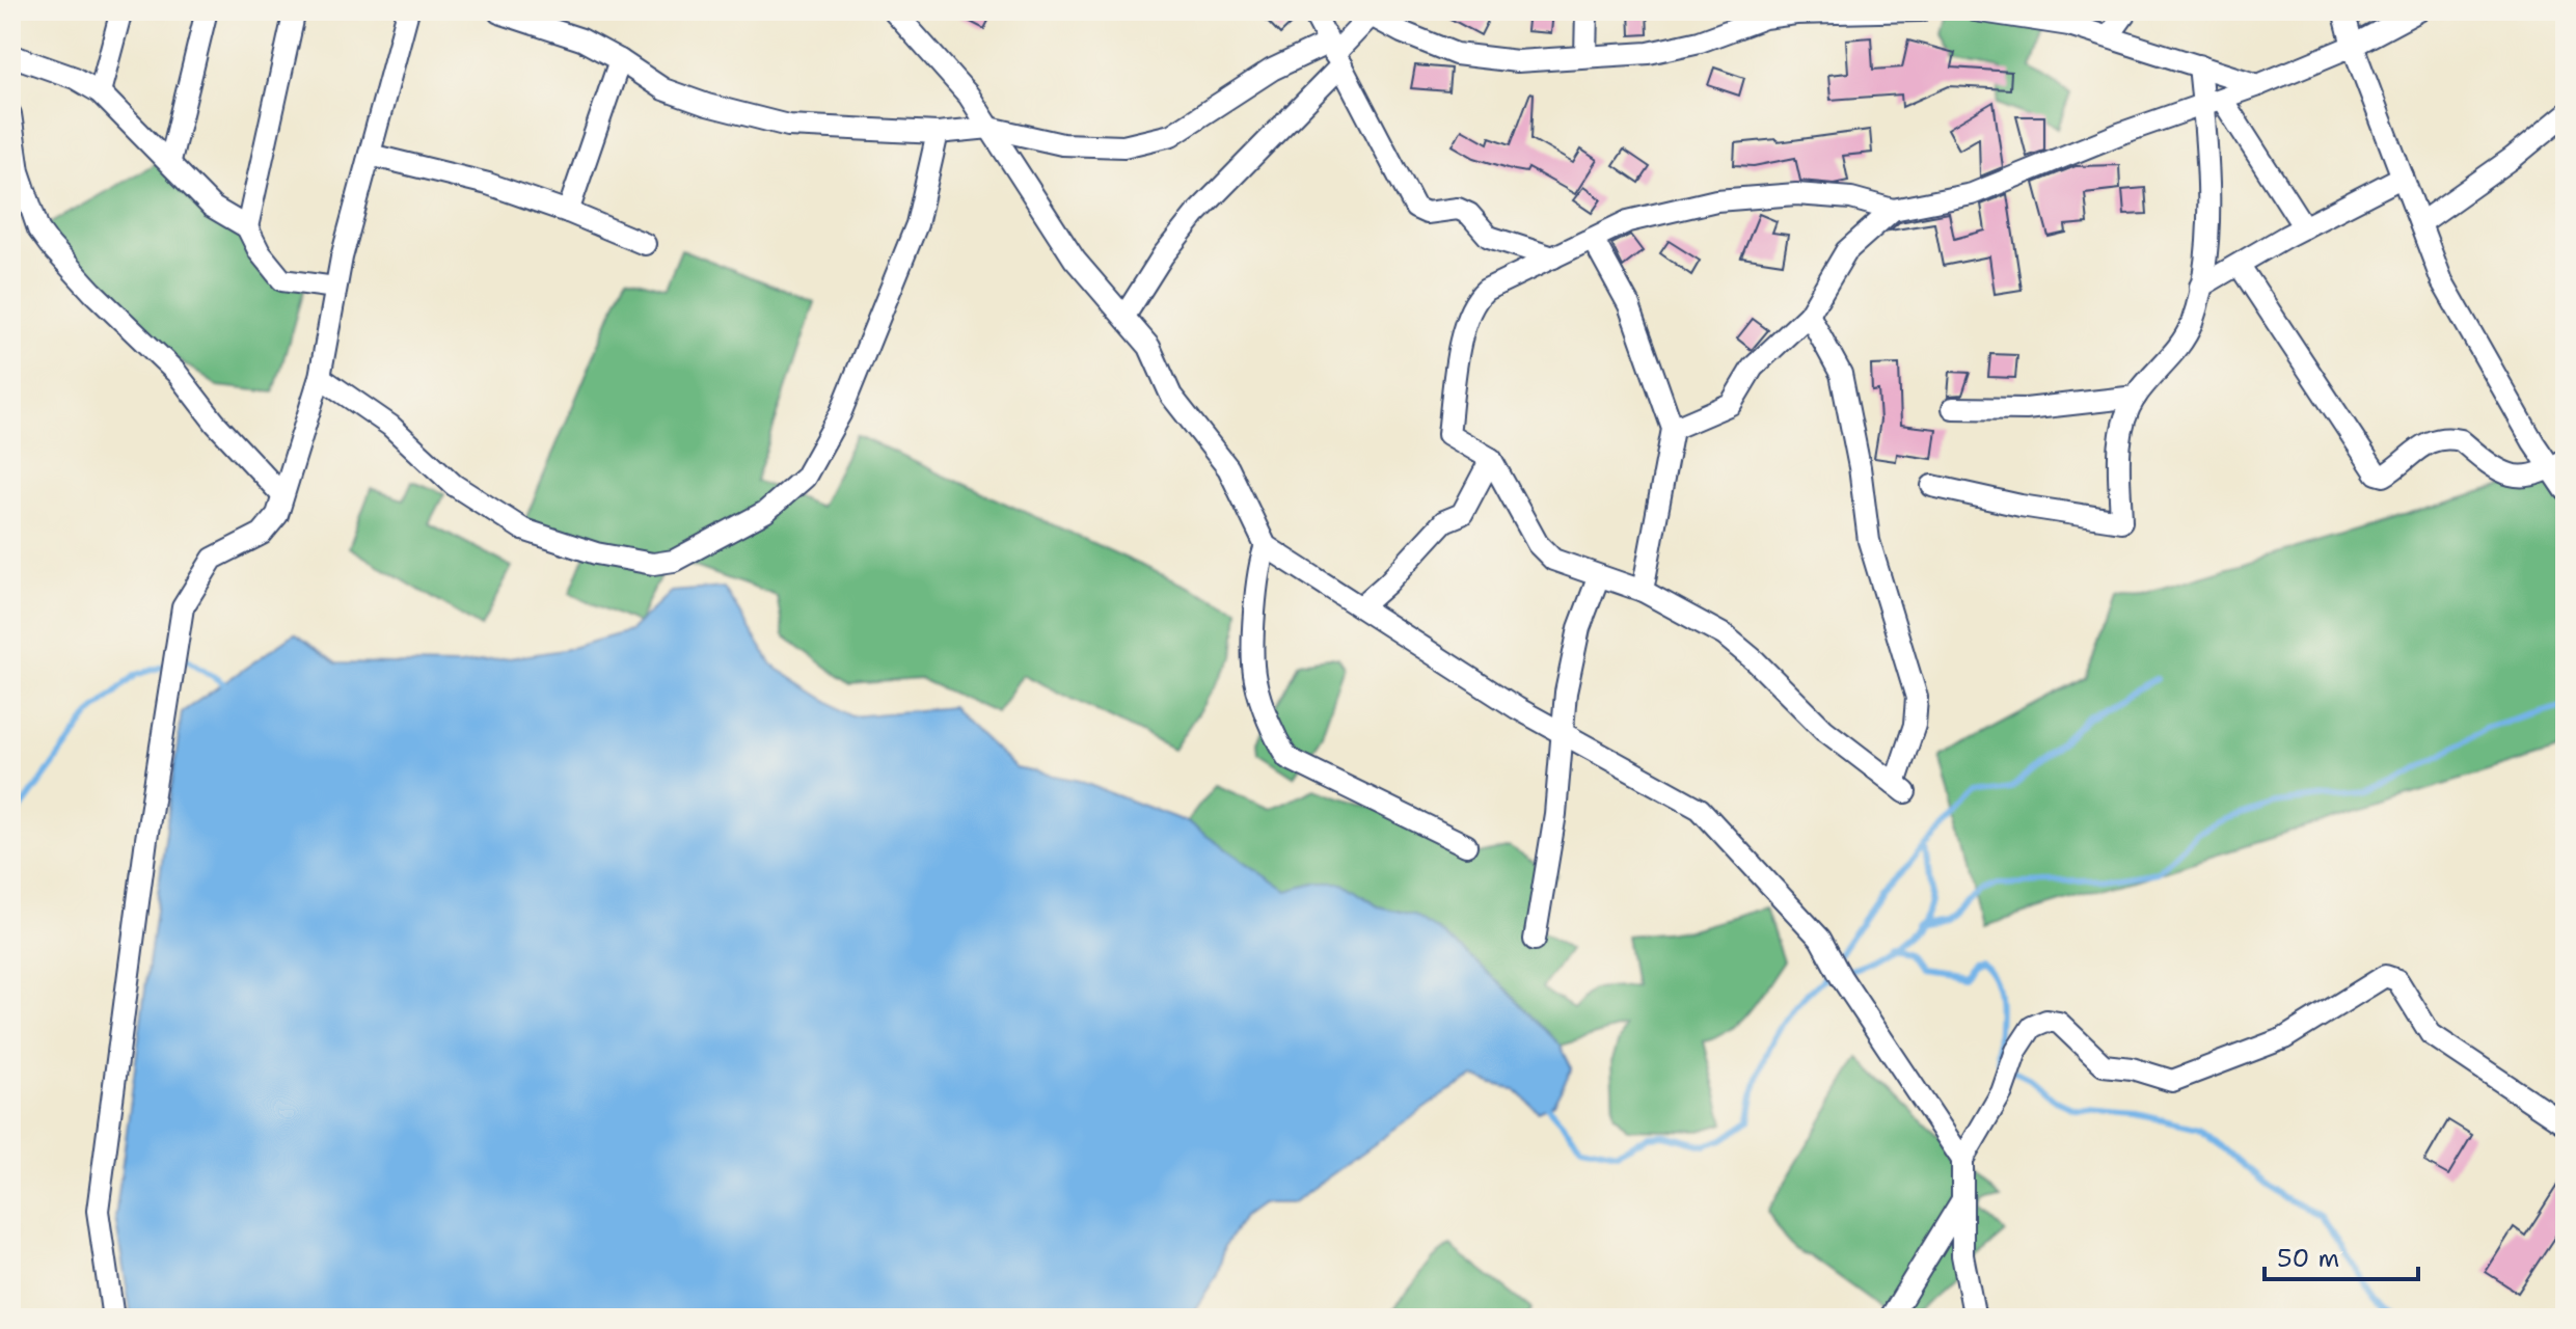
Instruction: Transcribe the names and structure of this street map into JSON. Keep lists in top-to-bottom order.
{
  "scale_bar": "50 m"
}
